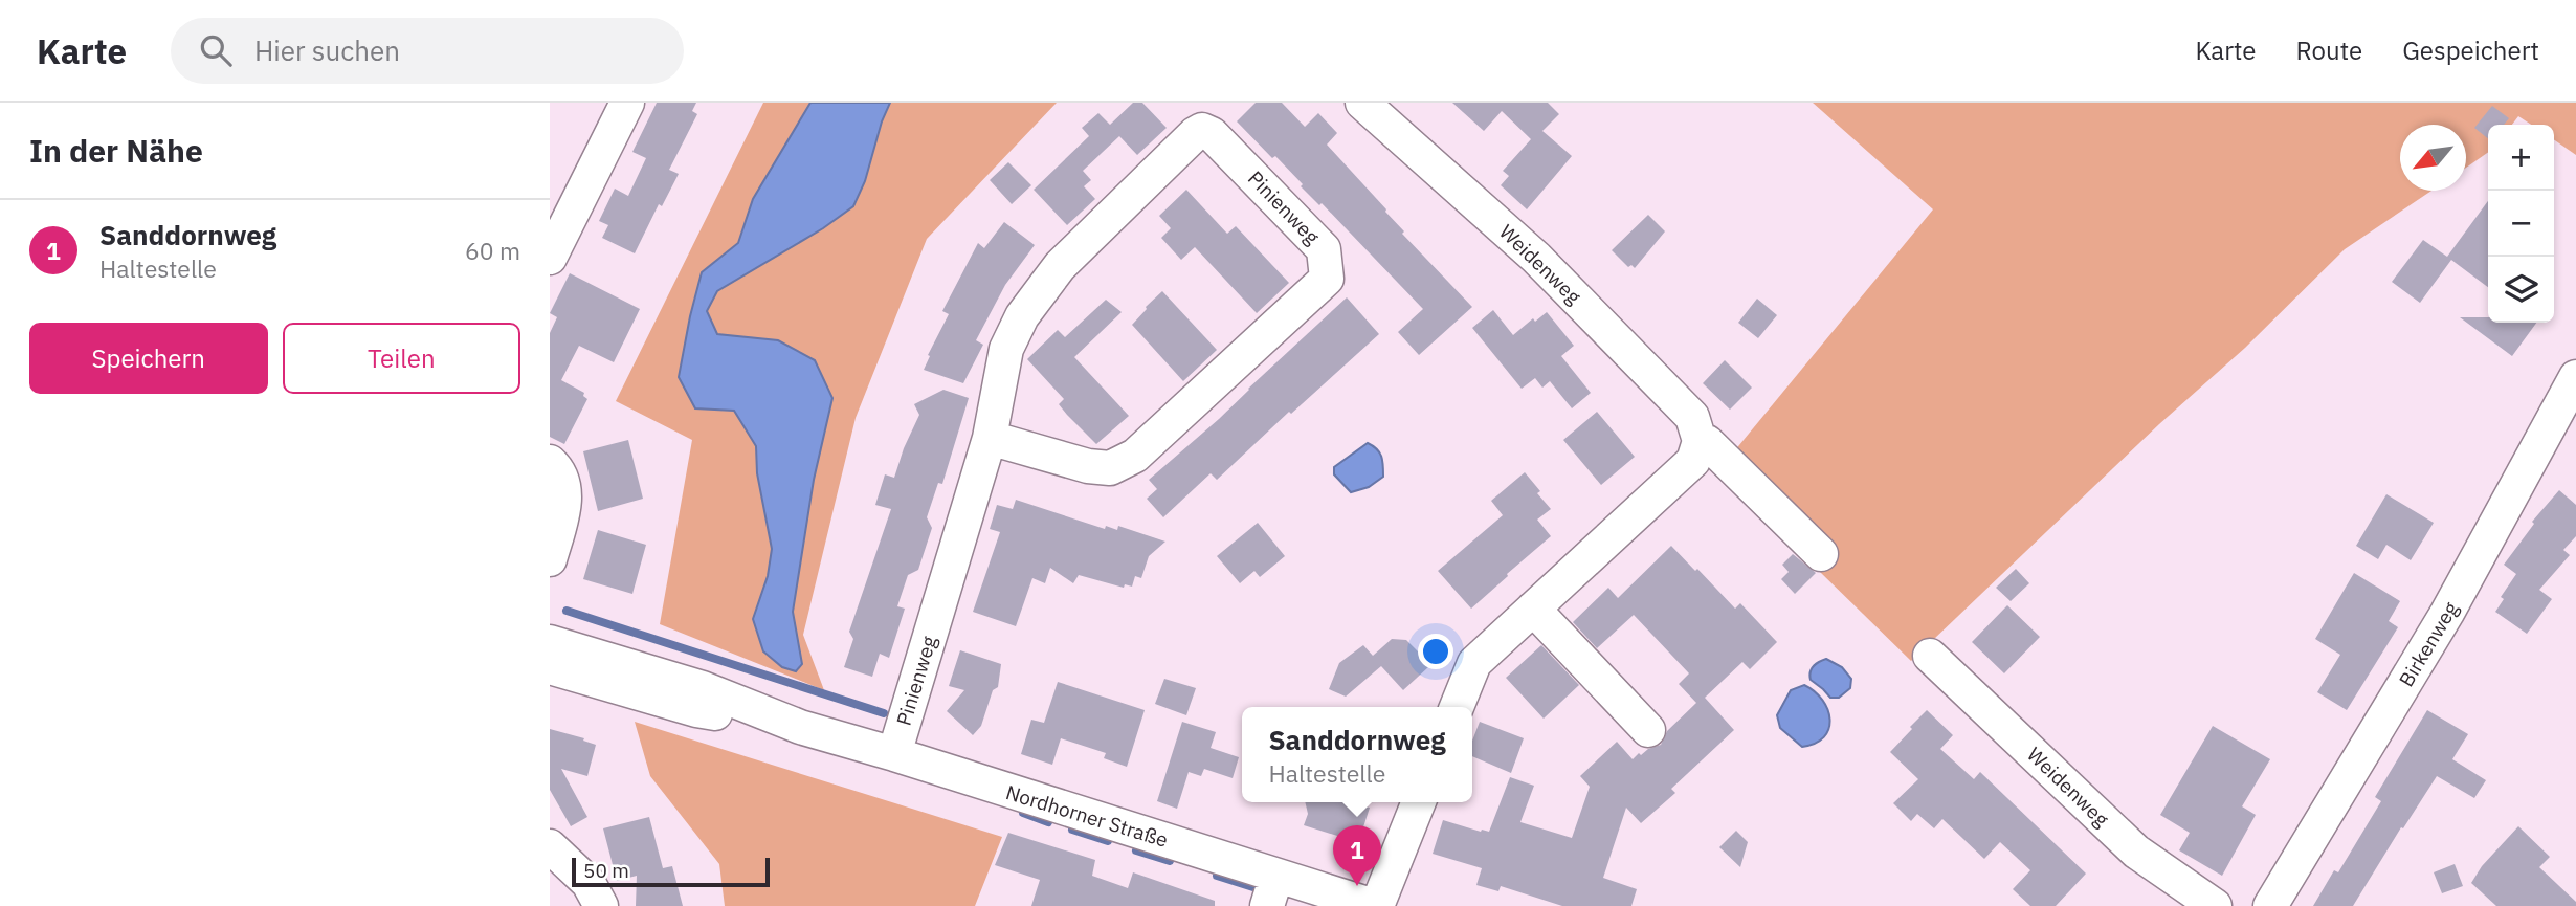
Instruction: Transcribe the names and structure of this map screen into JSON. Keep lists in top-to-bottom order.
{
  "streets": {
    "street": [
      "Pinienweg",
      "Weidenweg",
      "Birkenweg",
      "Nordhorner Straße"
    ]
  },
  "crossings": [
    ["Pinienweg", "Nordhorner Straße"]
  ],
  "scale_bar": "50 m",
  "north": "bottom left",
  "page": {
    "header": "Karte",
    "search": "Hier suchen",
    "nav": ["Karte", "Route", "Gespeichert"],
    "heading": "In der Nähe",
    "map_buttons": ["+", "−"],
    "list": [
      {
        "mark": "1",
        "name": "Sanddornweg",
        "note": "Haltestelle",
        "value": "60 m"
      }
    ],
    "buttons": ["Speichern", "Teilen"],
    "popup": ["Sanddornweg", "Haltestelle"],
    "pins": "1",
    "scale": "50 m"
  }
}
